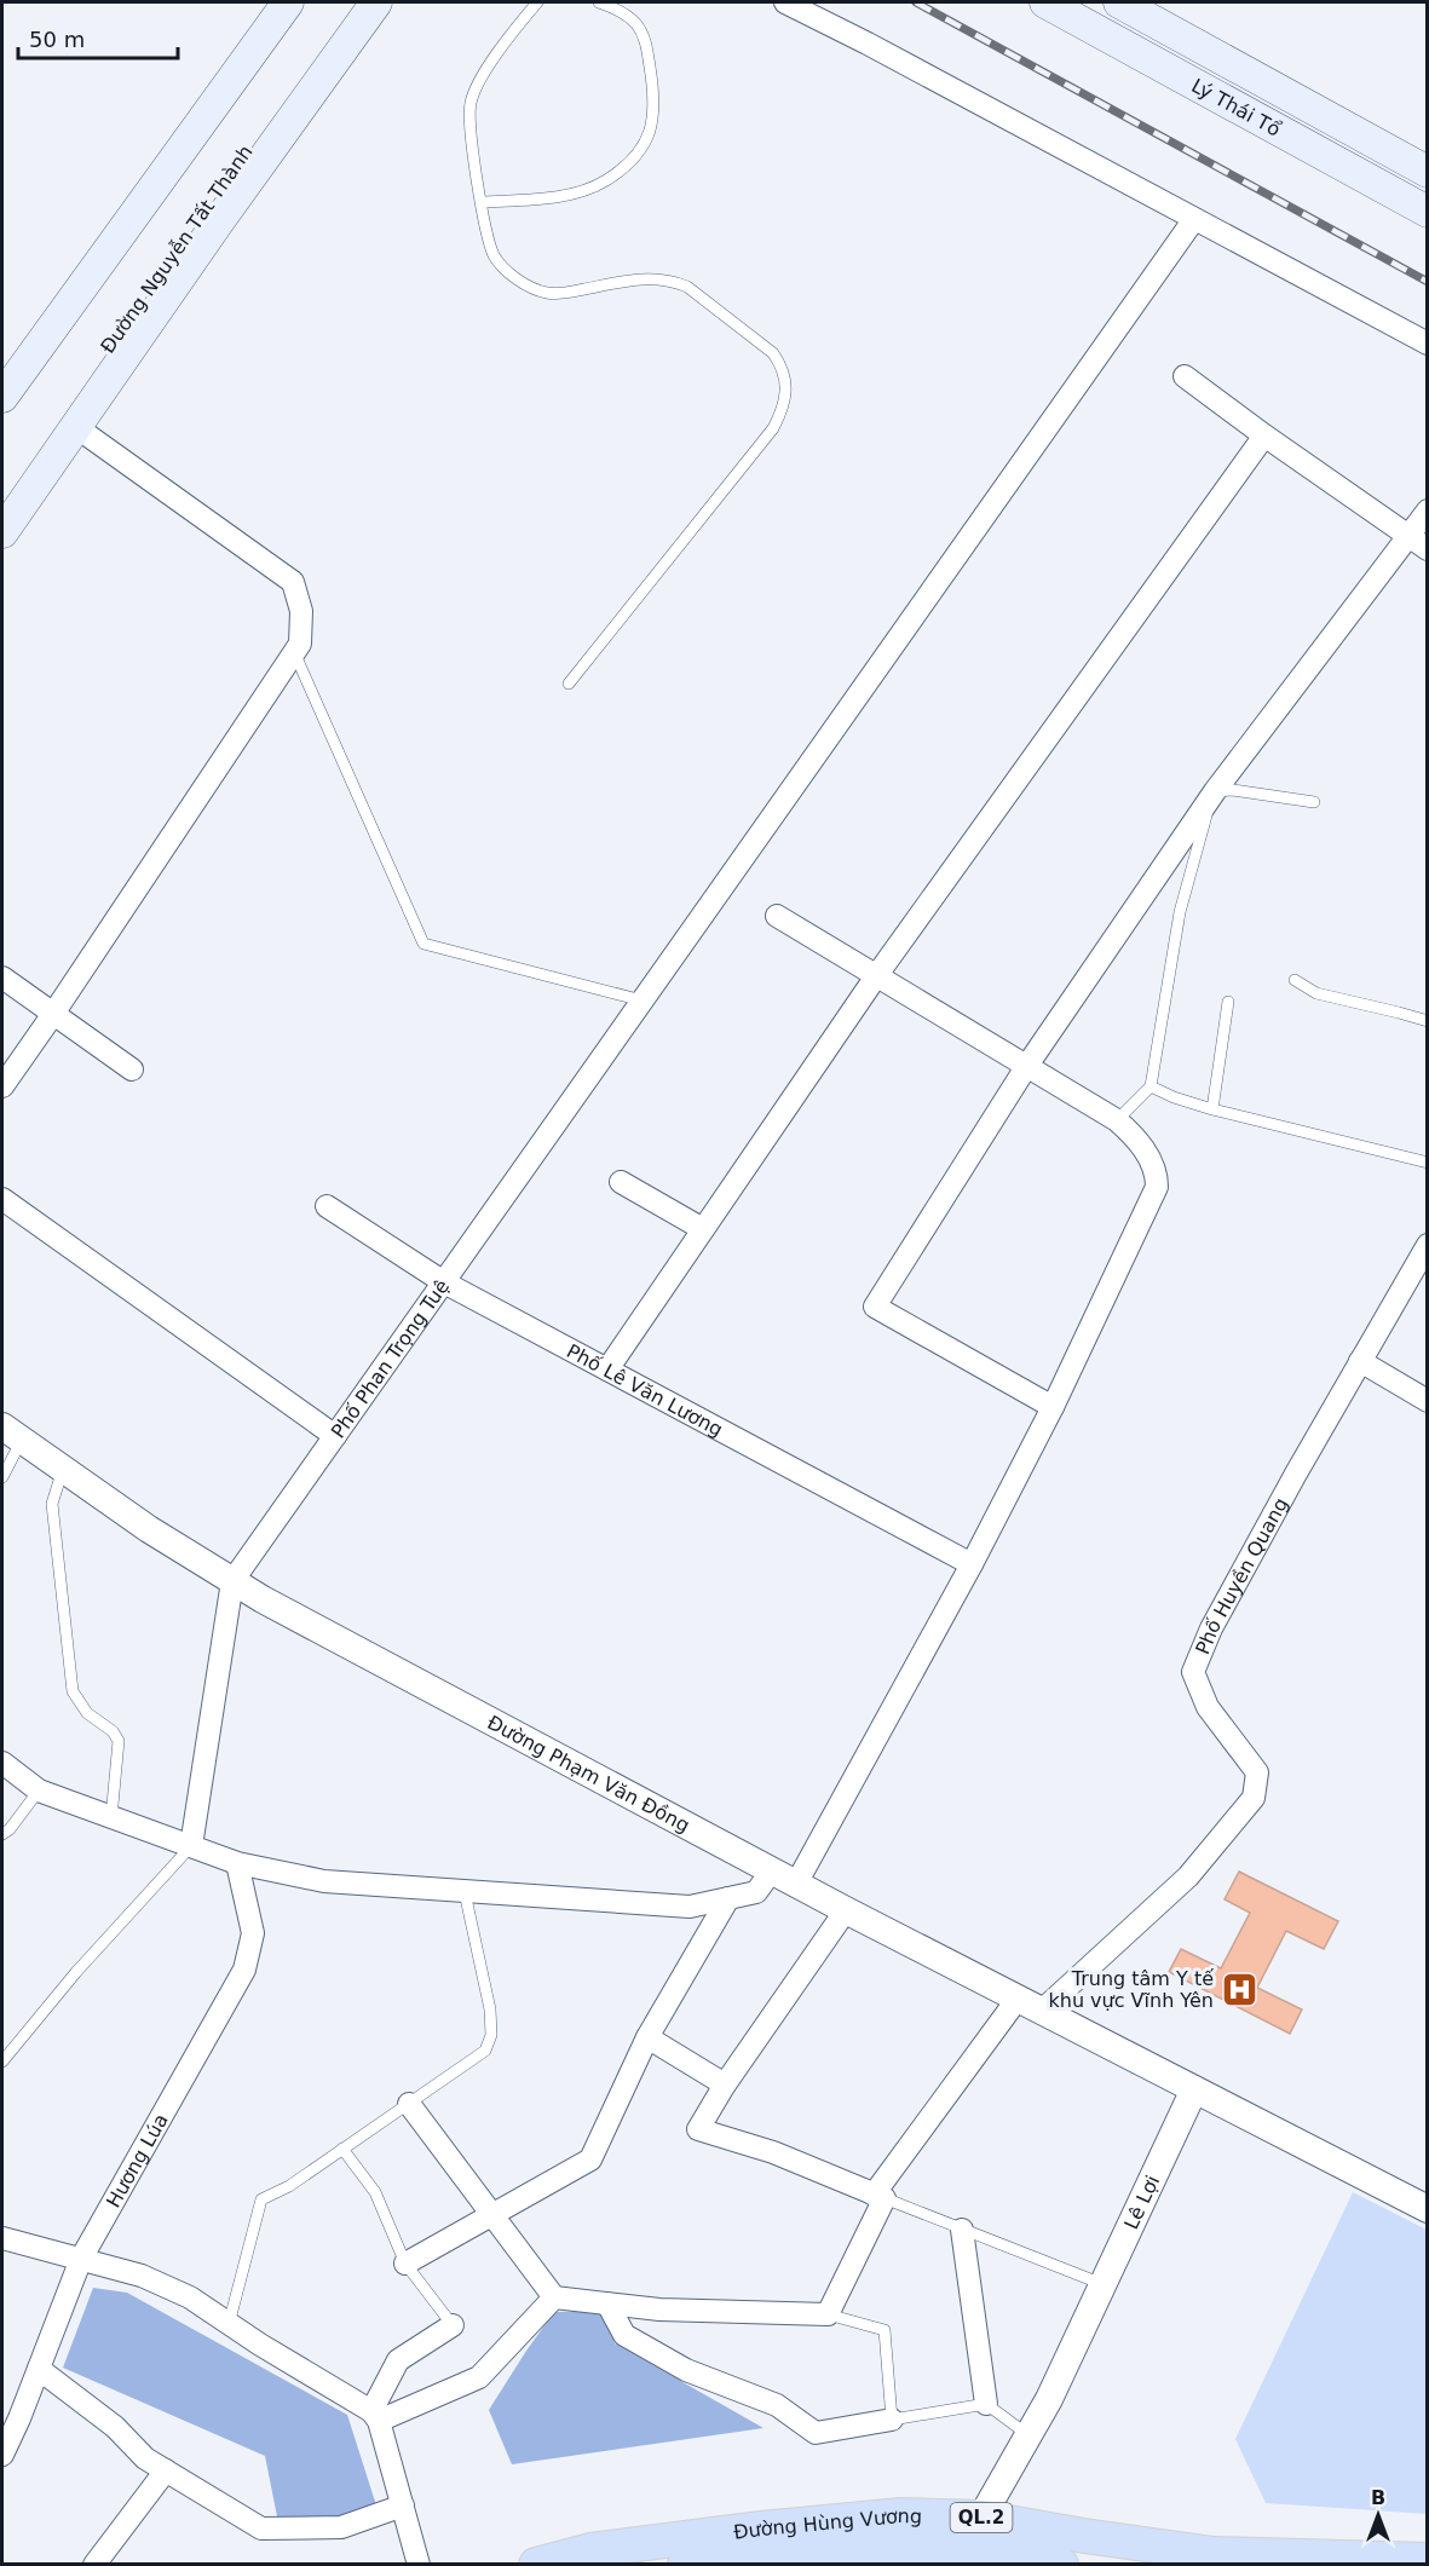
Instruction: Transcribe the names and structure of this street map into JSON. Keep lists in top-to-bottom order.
{
  "streets": {
    "main road": [
      "Lý Thái Tổ",
      "Đường Nguyễn Tất Thành",
      "QL.2",
      "Đường Hùng Vương"
    ],
    "street": [
      "Phố Phan Trọng Tuệ",
      "Phố Lê Văn Lương",
      "Phố Huyền Quang",
      "Đường Phạm Văn Đồng",
      "Hương Lúa",
      "Lê Lợi"
    ]
  },
  "crossings": [
    ["Phố Phan Trọng Tuệ", "Phố Lê Văn Lương"],
    ["Phố Phan Trọng Tuệ", "Đường Phạm Văn Đồng"],
    ["Phố Huyền Quang", "Đường Phạm Văn Đồng"],
    ["Đường Phạm Văn Đồng", "Lê Lợi"],
    ["Lê Lợi", "Đường Hùng Vương"]
  ],
  "places": {
    "hospital": ["Trung tâm Y tế khu vực Vĩnh Yên"]
  },
  "scale_bar": "50 m",
  "north": "top"
}
